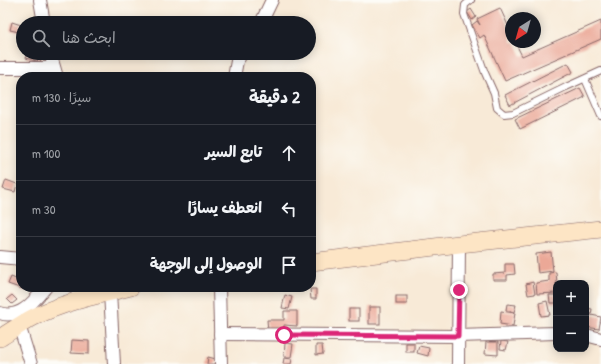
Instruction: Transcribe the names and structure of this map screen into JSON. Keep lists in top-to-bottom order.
{
  "north": "bottom left",
  "page": {
    "search": "ابحث هنا",
    "heading": ["2 دقيقة", "سيرًا · 130 m"],
    "list": [
      ["تابع السير", "100 m"],
      ["انعطف يسارًا", "30 m"],
      "الوصول إلى الوجهة"
    ],
    "map_buttons": ["+", "−"]
  }
}
